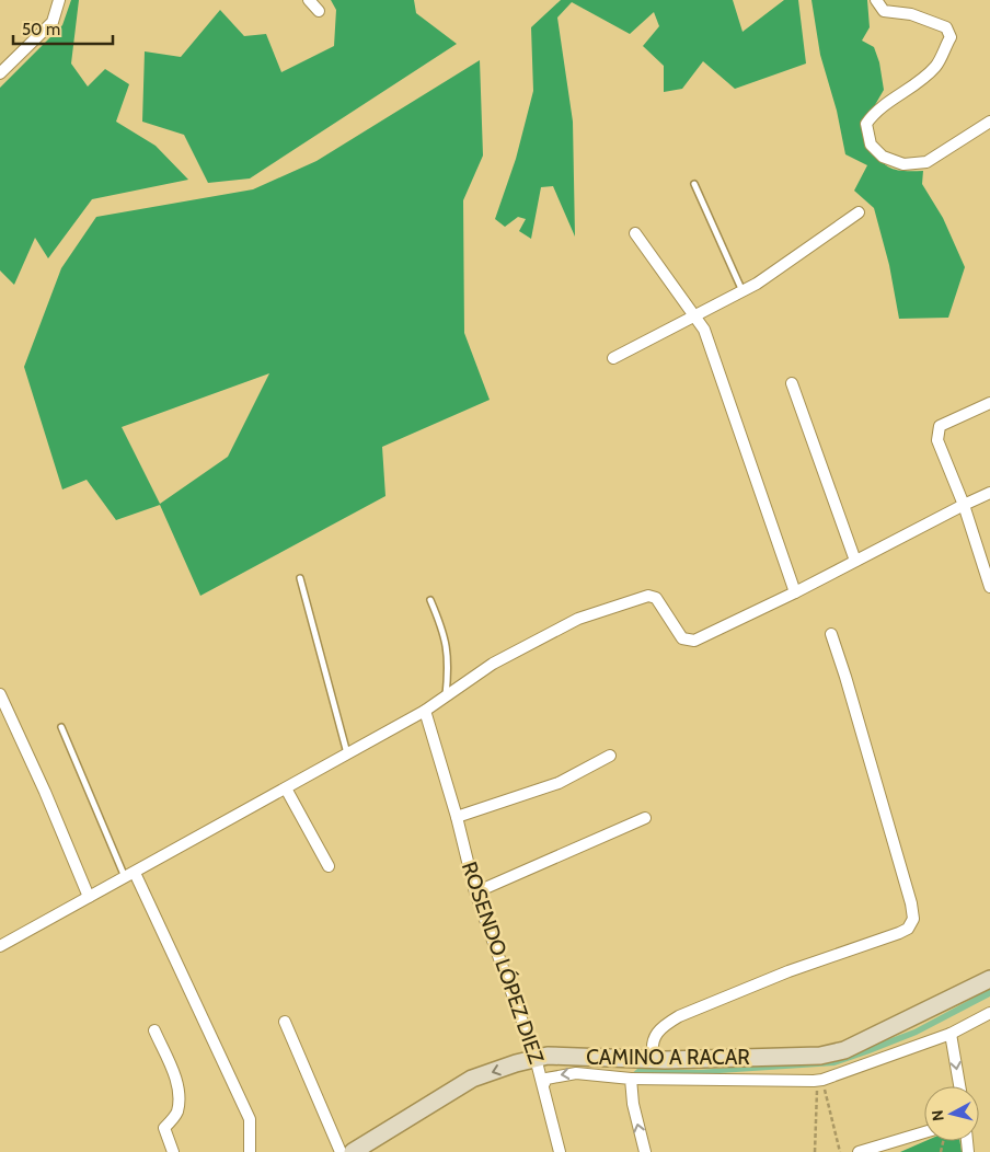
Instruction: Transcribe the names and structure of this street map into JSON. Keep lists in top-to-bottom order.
{
  "streets": {
    "street": ["ROSENDO LÓPEZ DIEZ", "CAMINO A RACAR"]
  },
  "crossings": [
    ["ROSENDO LÓPEZ DIEZ", "CAMINO A RACAR"]
  ],
  "scale_bar": "50 m",
  "north": "left"
}
